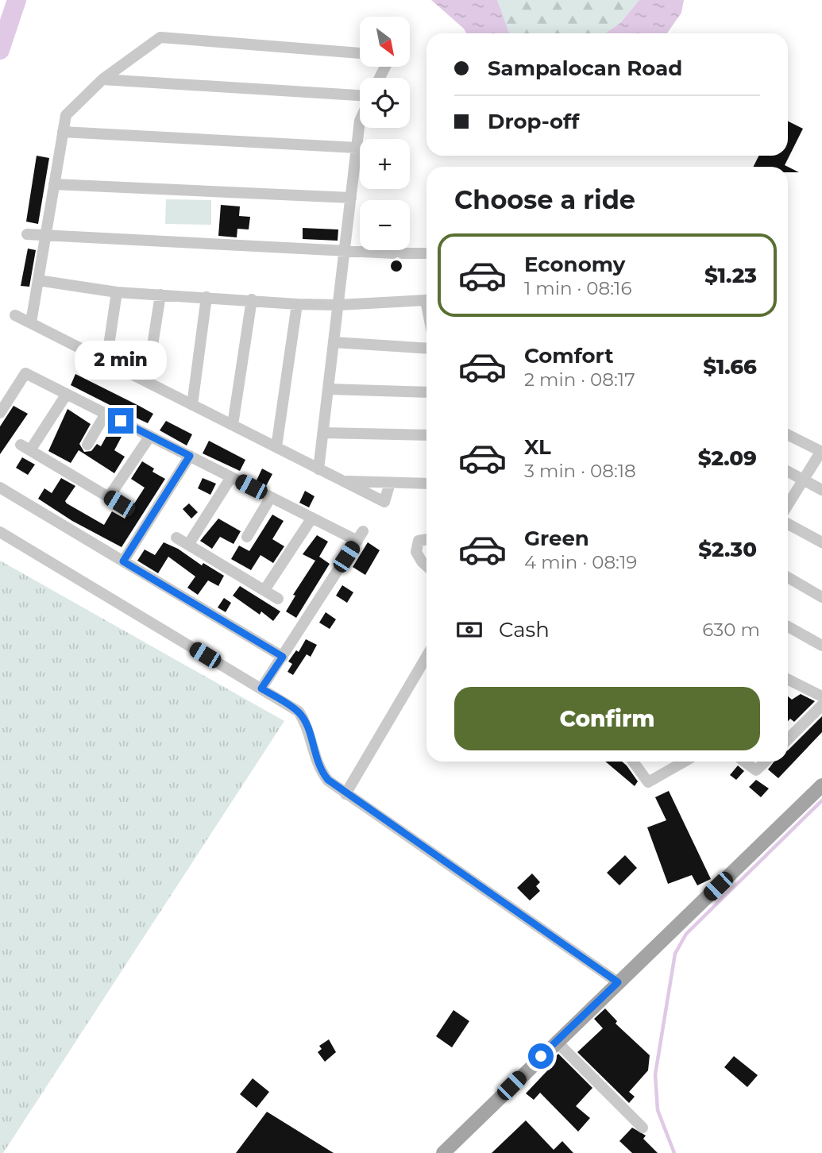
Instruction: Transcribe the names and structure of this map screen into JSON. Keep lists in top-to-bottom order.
{
  "north": "bottom right",
  "page": {
    "map_buttons": ["+", "−"],
    "banner": ["Sampalocan Road", "Drop-off"],
    "heading": "Choose a ride",
    "list": [
      {
        "name": "Economy",
        "note": "1 min · 08:16",
        "value": "$1.23"
      },
      {
        "name": "Comfort",
        "note": "2 min · 08:17",
        "value": "$1.66"
      },
      {
        "name": "XL",
        "note": "3 min · 08:18",
        "value": "$2.09"
      },
      {
        "name": "Green",
        "note": "4 min · 08:19",
        "value": "$2.30"
      }
    ],
    "bubble": "2 min",
    "pay": ["Cash", "630 m"],
    "buttons": "Confirm"
  }
}
